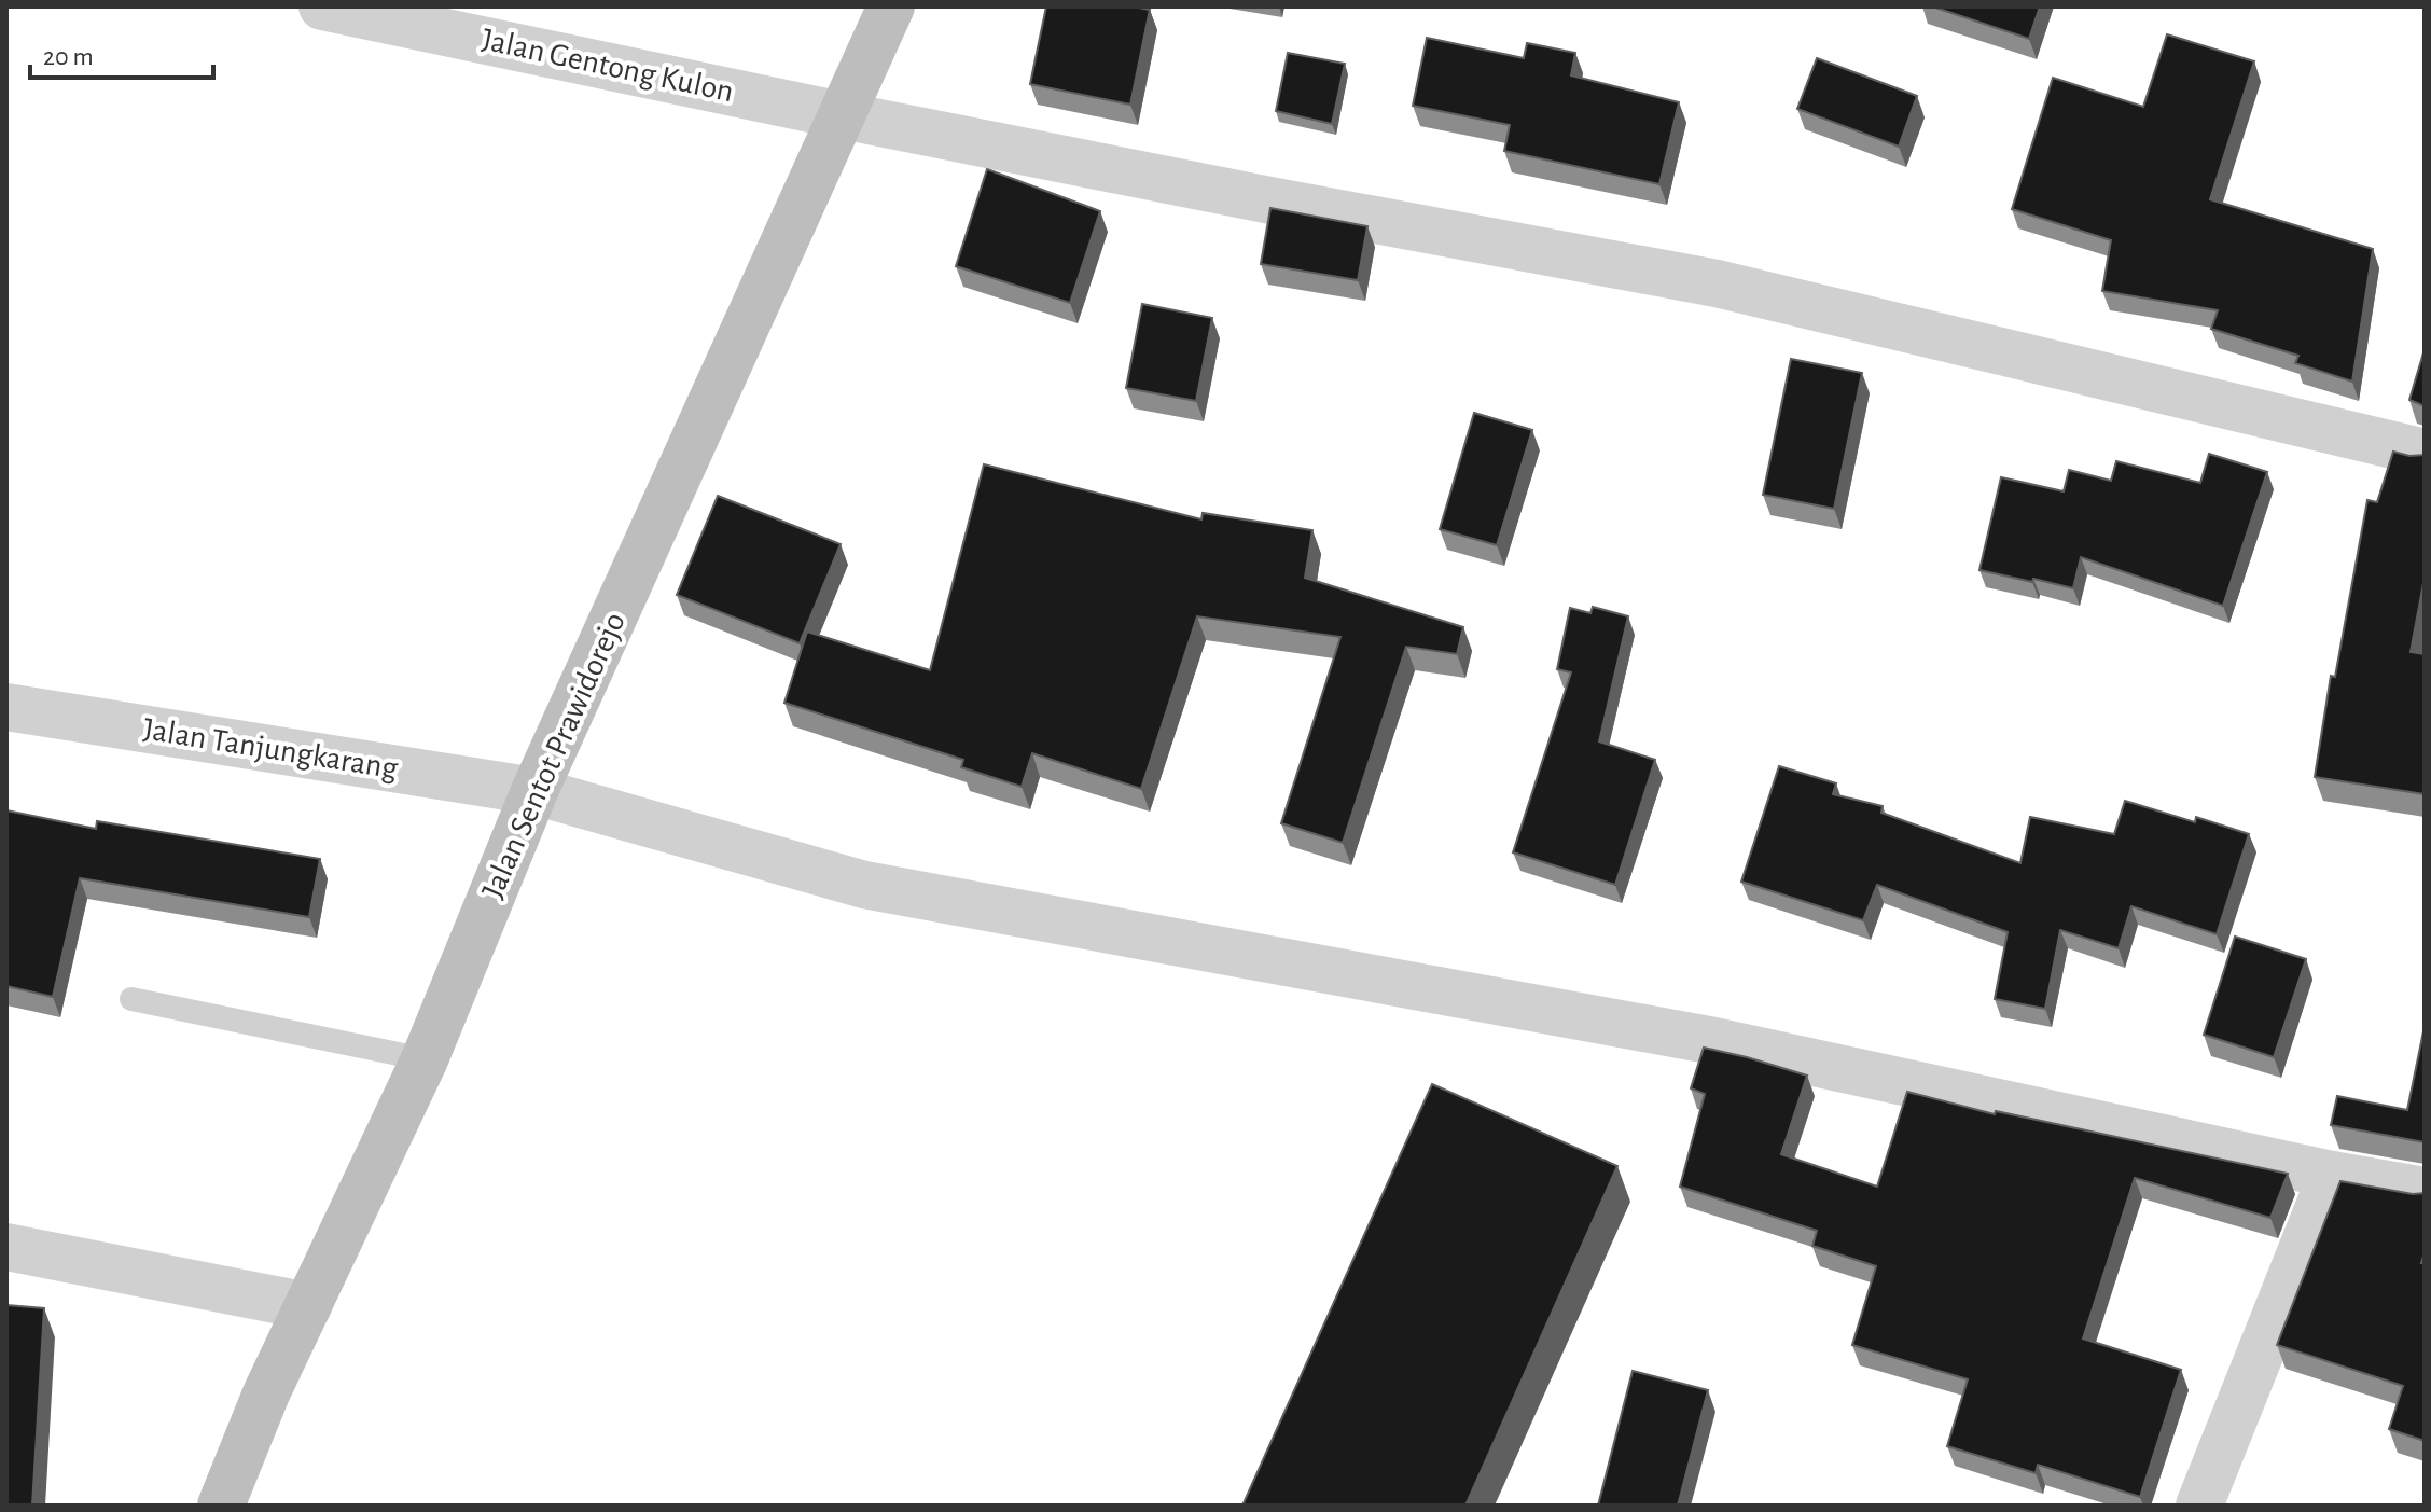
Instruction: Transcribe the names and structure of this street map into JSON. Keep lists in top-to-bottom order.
{
  "streets": {
    "main road": ["Jalan Sentot Prawidorejo"],
    "street": ["Jalan Gentong Kulon", "Jalan Tanjungkarang"]
  },
  "crossings": [
    ["Jalan Gentong Kulon", "Jalan Sentot Prawidorejo"],
    ["Jalan Tanjungkarang", "Jalan Sentot Prawidorejo"]
  ],
  "scale_bar": "20 m"
}
